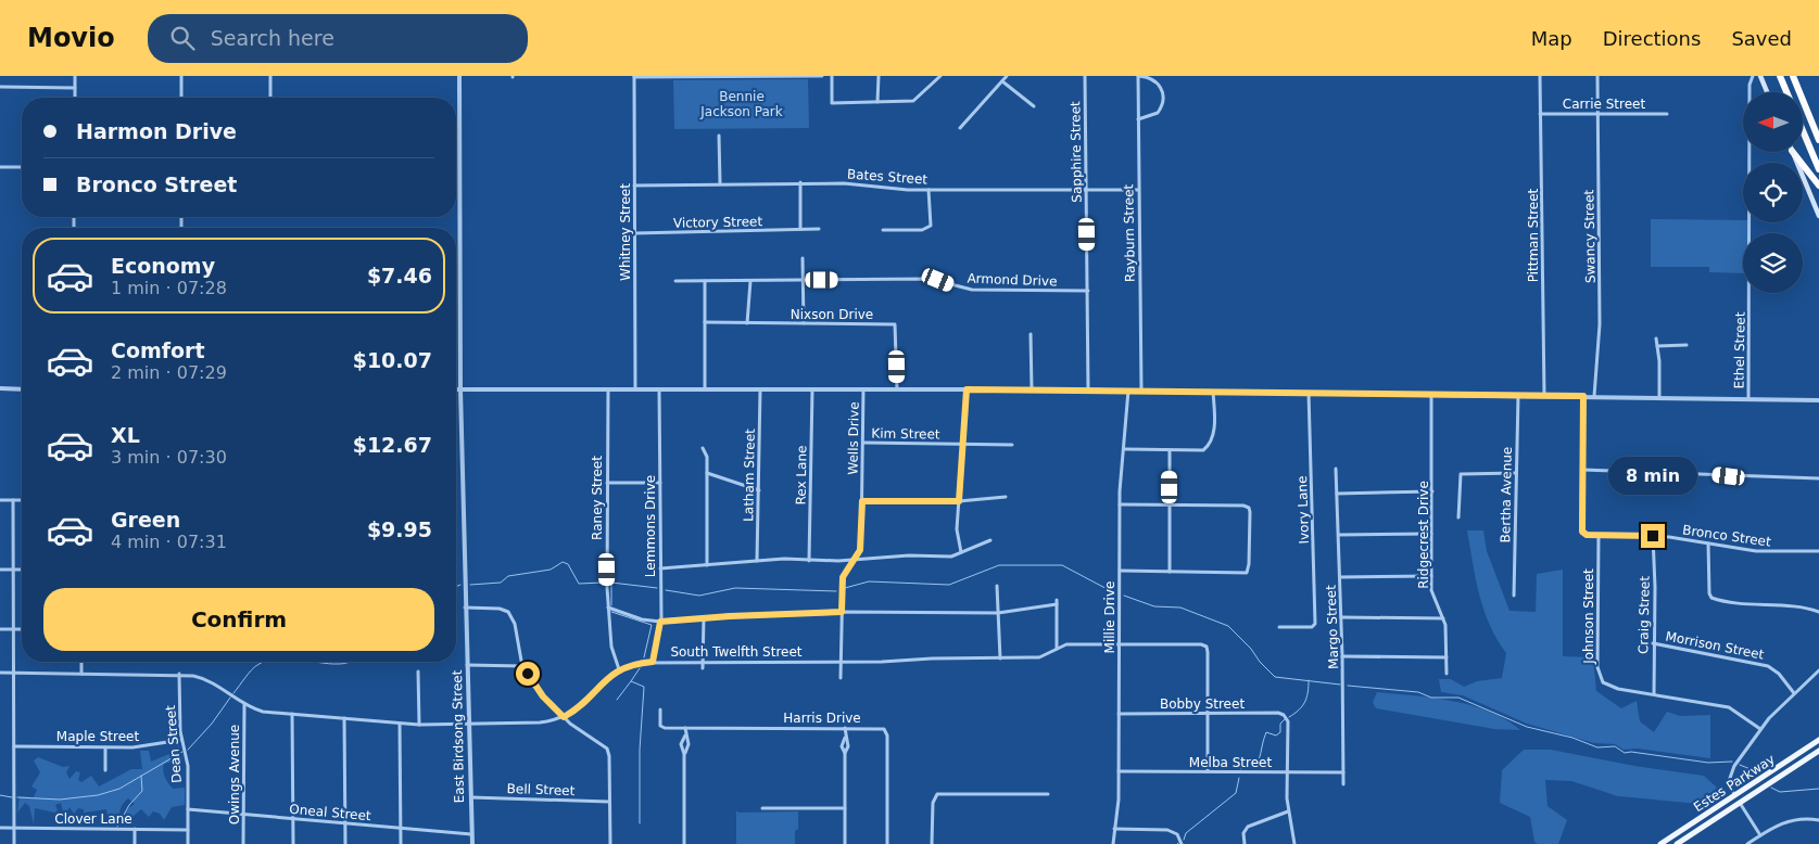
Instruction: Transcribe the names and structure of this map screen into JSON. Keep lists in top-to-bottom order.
{
  "streets": {
    "main road": ["Estes Parkway"],
    "street": [
      "Carrie Street",
      "Sapphire Street",
      "Bates Street",
      "Victory Street",
      "Whitney Street",
      "Rayburn Street",
      "Pittman Street",
      "Swancy Street",
      "Armond Drive",
      "Nixson Drive",
      "Ethel Street",
      "Kim Street",
      "Wells Drive",
      "Latham Street",
      "Rex Lane",
      "Bertha Avenue",
      "Raney Street",
      "Ivory Lane",
      "Lemmons Drive",
      "Ridgecrest Drive",
      "Bronco Street",
      "Craig Street",
      "Johnson Street",
      "Millie Drive",
      "Margo Street",
      "Morrison Street",
      "South Twelfth Street",
      "Bobby Street",
      "Harris Drive",
      "Maple Street",
      "East Birdsong Street",
      "Dean Street",
      "Melba Street",
      "Owings Avenue",
      "Bell Street",
      "Oneal Street",
      "Clover Lane"
    ]
  },
  "crossings": [
    ["Carrie Street", "Pittman Street"],
    ["Carrie Street", "Swancy Street"],
    ["Sapphire Street", "Bates Street"],
    ["Sapphire Street", "Armond Drive"],
    ["Bates Street", "Whitney Street"],
    ["Bates Street", "Rayburn Street"],
    ["Victory Street", "Whitney Street"],
    ["Kim Street", "Wells Drive"],
    ["Wells Drive", "South Twelfth Street"],
    ["Raney Street", "South Twelfth Street"],
    ["Lemmons Drive", "South Twelfth Street"],
    ["Bronco Street", "Craig Street"],
    ["Bronco Street", "Johnson Street"],
    ["Craig Street", "Johnson Street"],
    ["Craig Street", "Morrison Street"],
    ["Millie Drive", "South Twelfth Street"],
    ["Millie Drive", "Bobby Street"],
    ["Millie Drive", "Melba Street"],
    ["Margo Street", "Melba Street"],
    ["South Twelfth Street", "Bobby Street"],
    ["South Twelfth Street", "East Birdsong Street"],
    ["South Twelfth Street", "Dean Street"],
    ["South Twelfth Street", "Owings Avenue"],
    ["Bobby Street", "Melba Street"],
    ["Maple Street", "Dean Street"],
    ["East Birdsong Street", "Bell Street"],
    ["East Birdsong Street", "Oneal Street"],
    ["Dean Street", "Oneal Street"],
    ["Dean Street", "Clover Lane"],
    ["Owings Avenue", "Oneal Street"]
  ],
  "parks": ["Bennie Jackson Park"],
  "north": "left",
  "page": {
    "header": "Movio",
    "search": "Search here",
    "nav": ["Map", "Directions", "Saved"],
    "banner": ["Harmon Drive", "Bronco Street"],
    "list": [
      {
        "name": "Economy",
        "note": "1 min · 07:28",
        "value": "$7.46"
      },
      {
        "name": "Comfort",
        "note": "2 min · 07:29",
        "value": "$10.07"
      },
      {
        "name": "XL",
        "note": "3 min · 07:30",
        "value": "$12.67"
      },
      {
        "name": "Green",
        "note": "4 min · 07:31",
        "value": "$9.95"
      }
    ],
    "bubble": "8 min",
    "buttons": "Confirm"
  }
}
